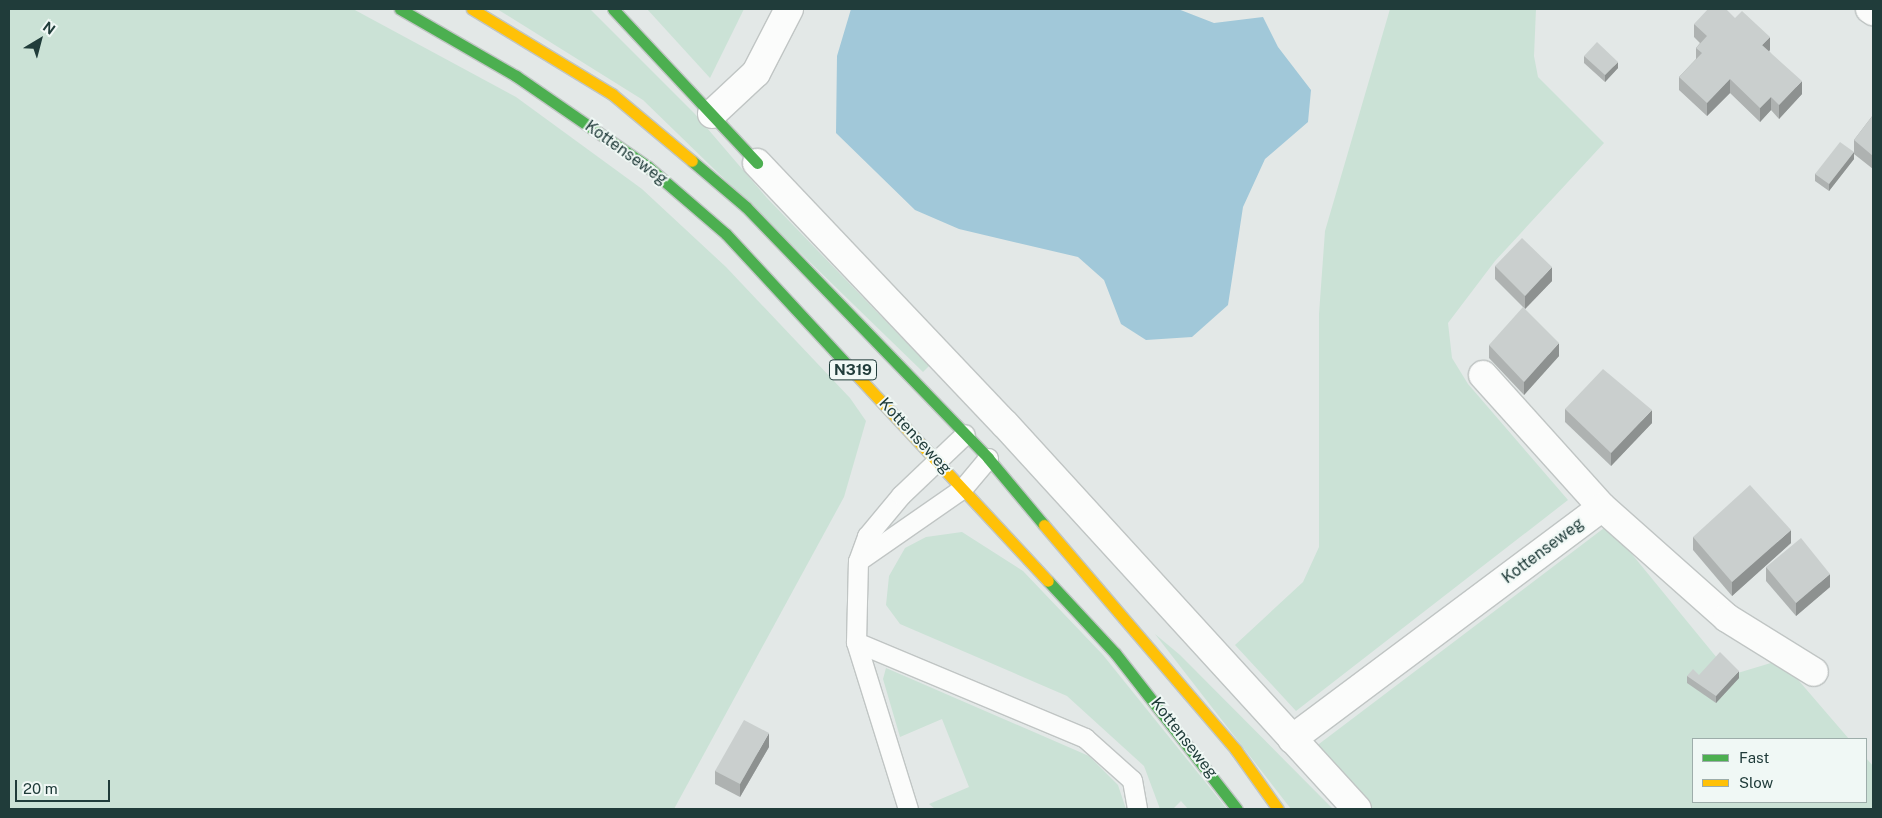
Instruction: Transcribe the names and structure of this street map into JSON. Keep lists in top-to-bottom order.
{
  "streets": {
    "main road": ["Kottenseweg", "N319"]
  },
  "legend": ["Fast", "Slow"],
  "scale_bar": "20 m",
  "north": "top right"
}
